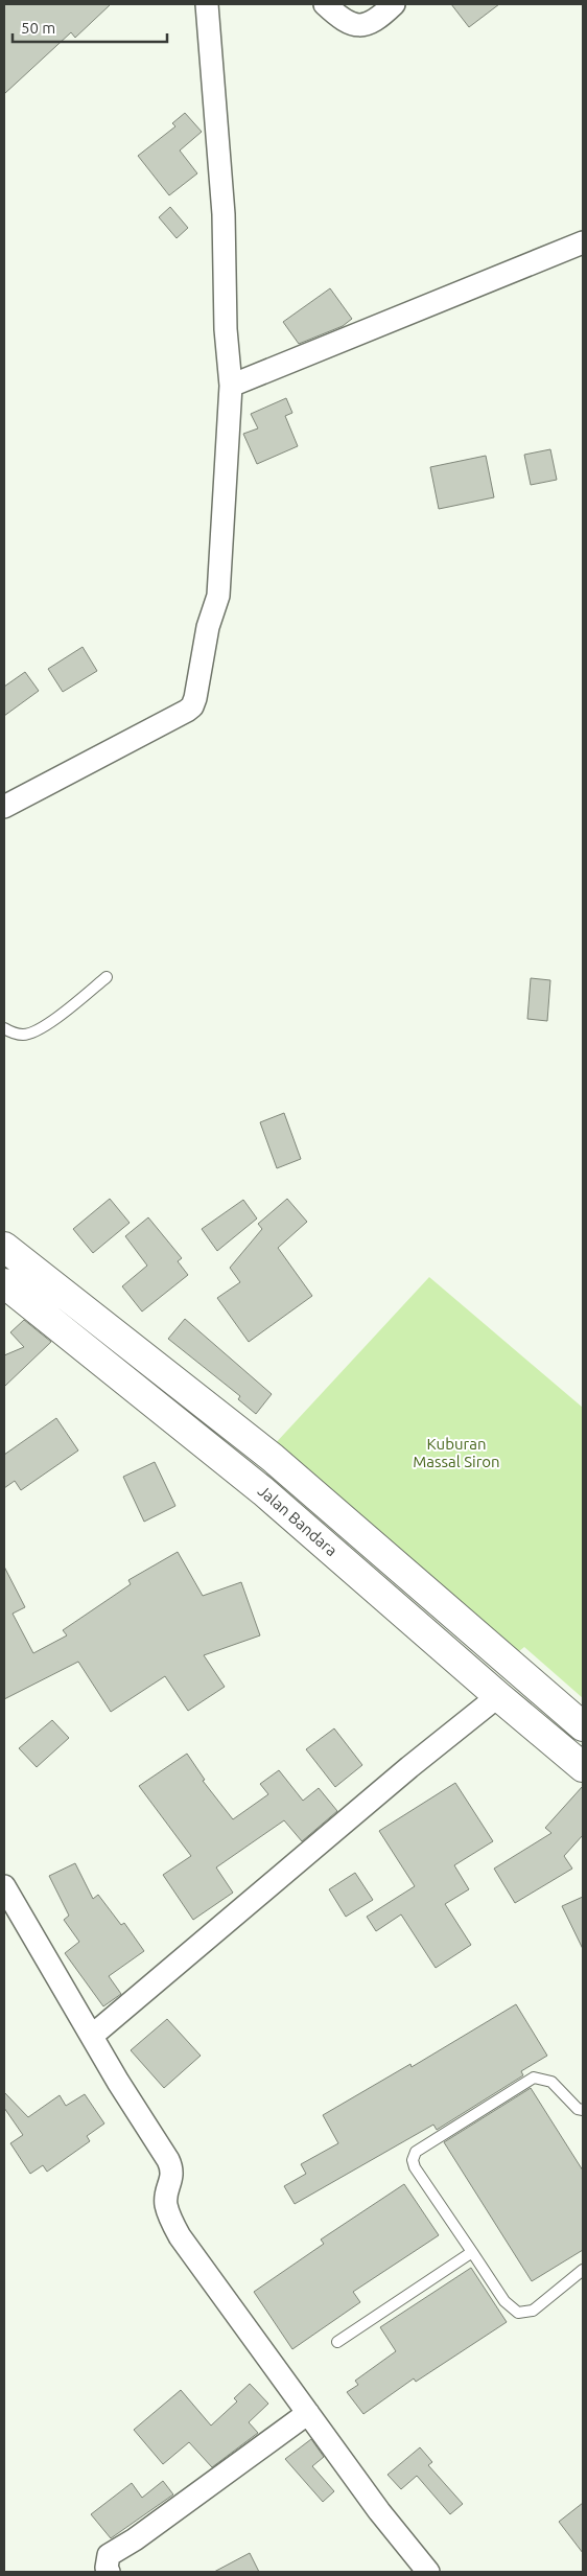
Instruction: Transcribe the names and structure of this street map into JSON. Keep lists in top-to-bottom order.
{
  "streets": {
    "highway": ["Jalan Bandara"]
  },
  "parks": ["Kuburan Massal Siron"],
  "scale_bar": "50 m"
}
